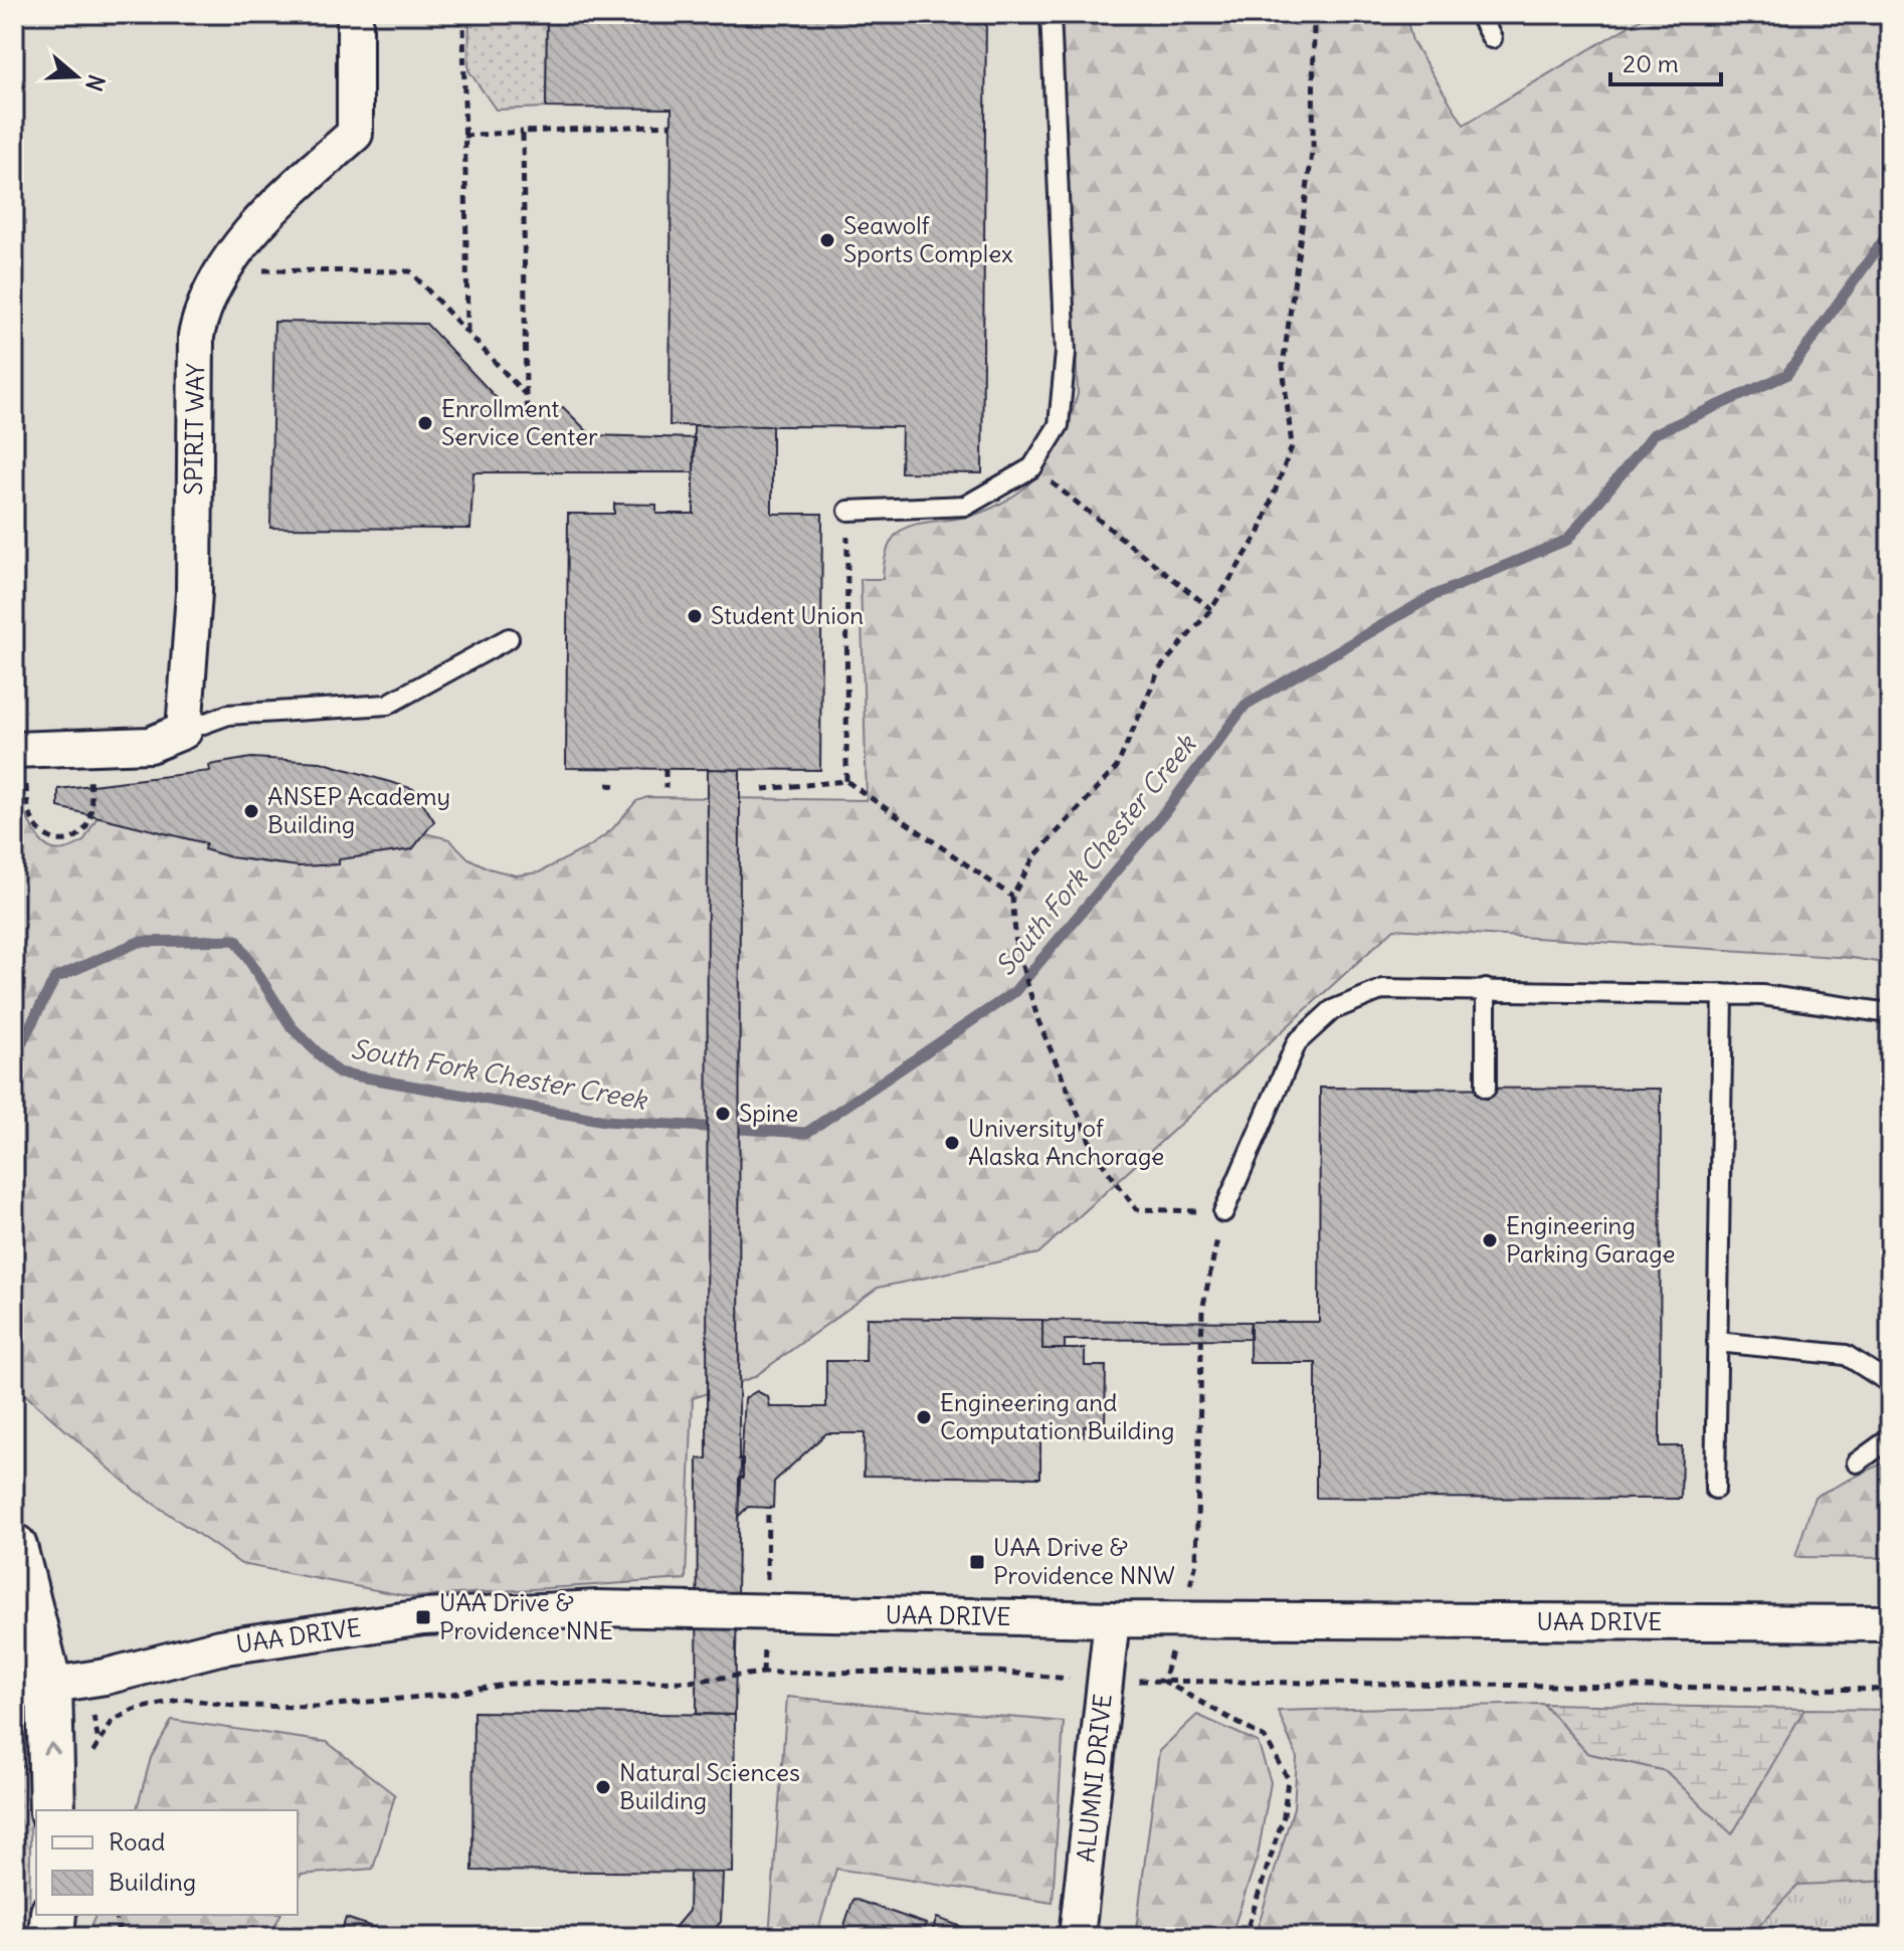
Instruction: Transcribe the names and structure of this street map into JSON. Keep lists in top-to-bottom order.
{
  "streets": {
    "street": ["SPIRIT WAY", "UAA DRIVE", "ALUMNI DRIVE"]
  },
  "crossings": [
    ["UAA DRIVE", "ALUMNI DRIVE"]
  ],
  "water": ["South Fork Chester Creek"],
  "places": {
    "other": [
      "Seawolf Sports Complex",
      "Enrollment Service Center",
      "Student Union",
      "ANSEP Academy Building",
      "Spine",
      "University of Alaska Anchorage",
      "Engineering Parking Garage",
      "Engineering and Computation Building",
      "Natural Sciences Building"
    ],
    "transit": ["UAA Drive & Providence NNW", "UAA Drive & Providence NNE"]
  },
  "legend": ["Road", "Building"],
  "scale_bar": "20 m",
  "north": "right"
}
